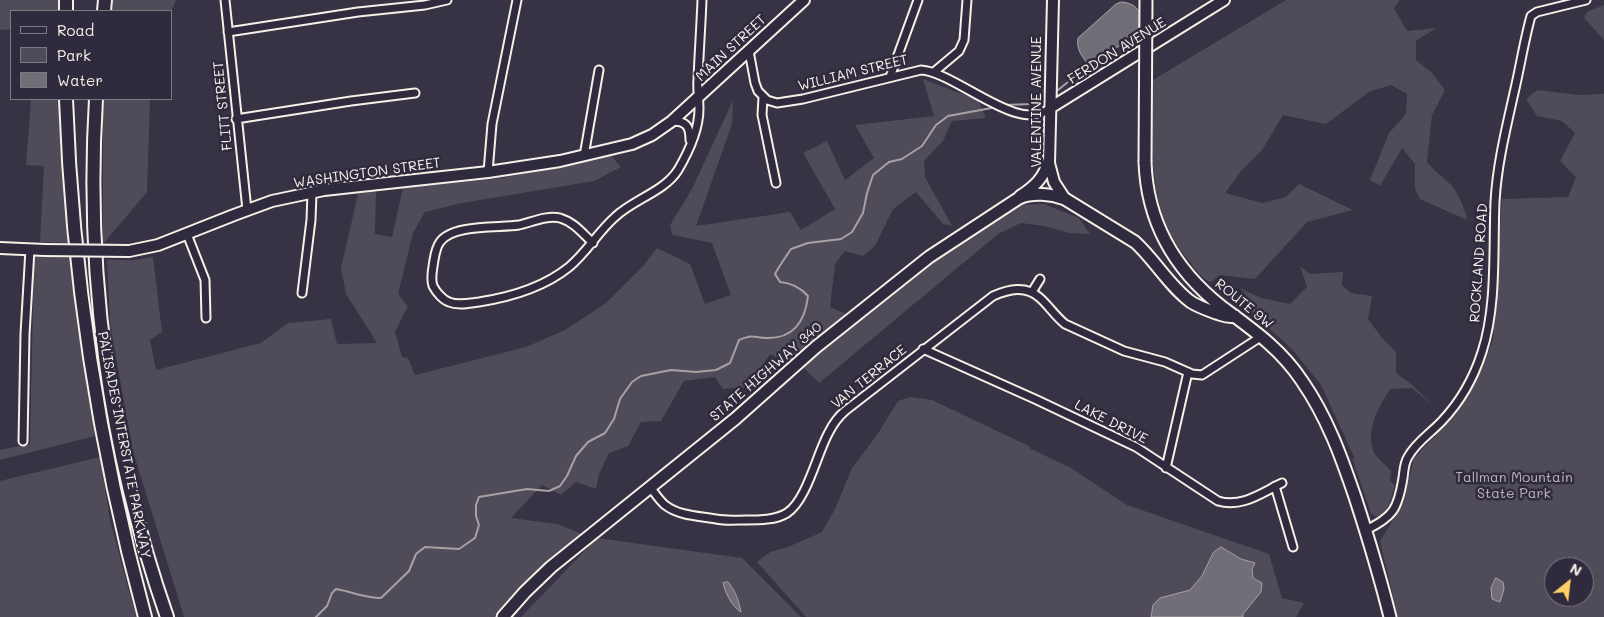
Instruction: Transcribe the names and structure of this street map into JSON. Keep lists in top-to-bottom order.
{
  "streets": {
    "highway": ["PALISADES INTERSTATE PARKWAY"],
    "main road": [
      "MAIN STREET",
      "FERDON AVENUE",
      "VALENTINE AVENUE",
      "WASHINGTON STREET",
      "ROUTE 9W",
      "STATE HIGHWAY 340"
    ],
    "street": [
      "WILLIAM STREET",
      "FLITT STREET",
      "ROCKLAND ROAD",
      "VAN TERRACE",
      "LAKE DRIVE"
    ]
  },
  "crossings": [
    ["MAIN STREET", "WASHINGTON STREET"],
    ["FERDON AVENUE", "WILLIAM STREET"],
    ["FERDON AVENUE", "VALENTINE AVENUE"],
    ["WILLIAM STREET", "VALENTINE AVENUE"],
    ["VALENTINE AVENUE", "ROUTE 9W"],
    ["VALENTINE AVENUE", "STATE HIGHWAY 340"],
    ["FLITT STREET", "WASHINGTON STREET"],
    ["ROCKLAND ROAD", "ROUTE 9W"],
    ["STATE HIGHWAY 340", "VAN TERRACE"],
    ["VAN TERRACE", "LAKE DRIVE"]
  ],
  "parks": ["Tallman Mountain State Park"],
  "legend": ["Road", "Park", "Water"],
  "north": "top right"
}
